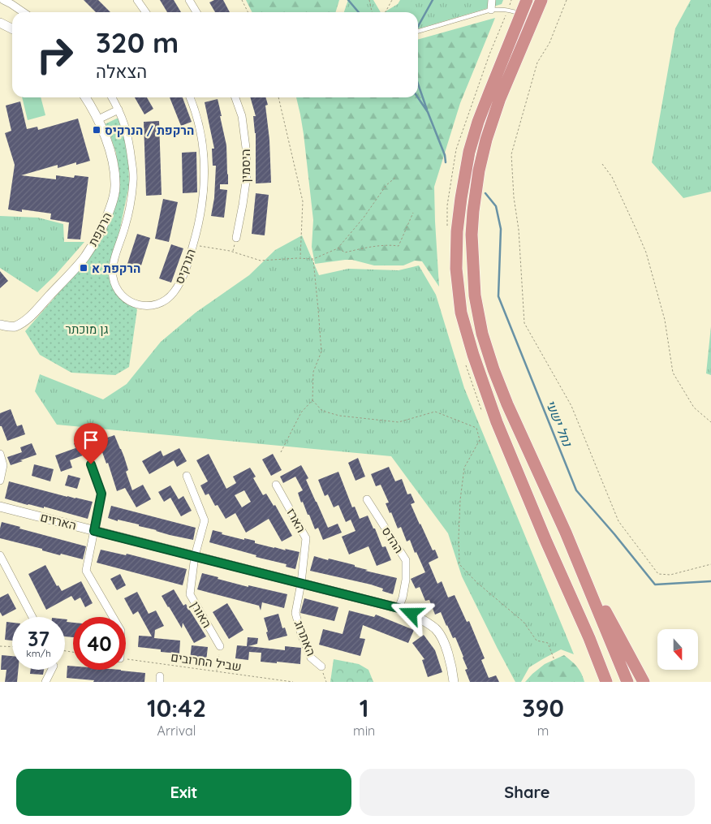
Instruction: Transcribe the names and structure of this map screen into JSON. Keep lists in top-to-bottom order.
{
  "streets": {
    "street": [
      "היסמין",
      "הרקפת",
      "הנרקיס",
      "הארז",
      "הארזים",
      "ההדס",
      "האורן",
      "האתרוג"
    ],
    "path": ["שביל החרובים"]
  },
  "crossings": [
    ["הארז", "הארזים"],
    ["הארז", "האתרוג"],
    ["הארזים", "ההדס"],
    ["הארזים", "האורן"],
    ["הארזים", "האתרוג"]
  ],
  "water": ["נחל ישעי"],
  "parks": ["גן מוכתר"],
  "places": {
    "transit": ["הרקפת / הנרקיס", "הרקפת א"]
  },
  "north": "bottom",
  "page": {
    "turn": ["320 m", "הצאלה"],
    "speed": "37 km/h",
    "limit": "40",
    "eta": [
      "10:42",
      "Arrival",
      "1",
      "min",
      "390",
      "m"
    ],
    "buttons": ["Exit", "Share"]
  }
}
